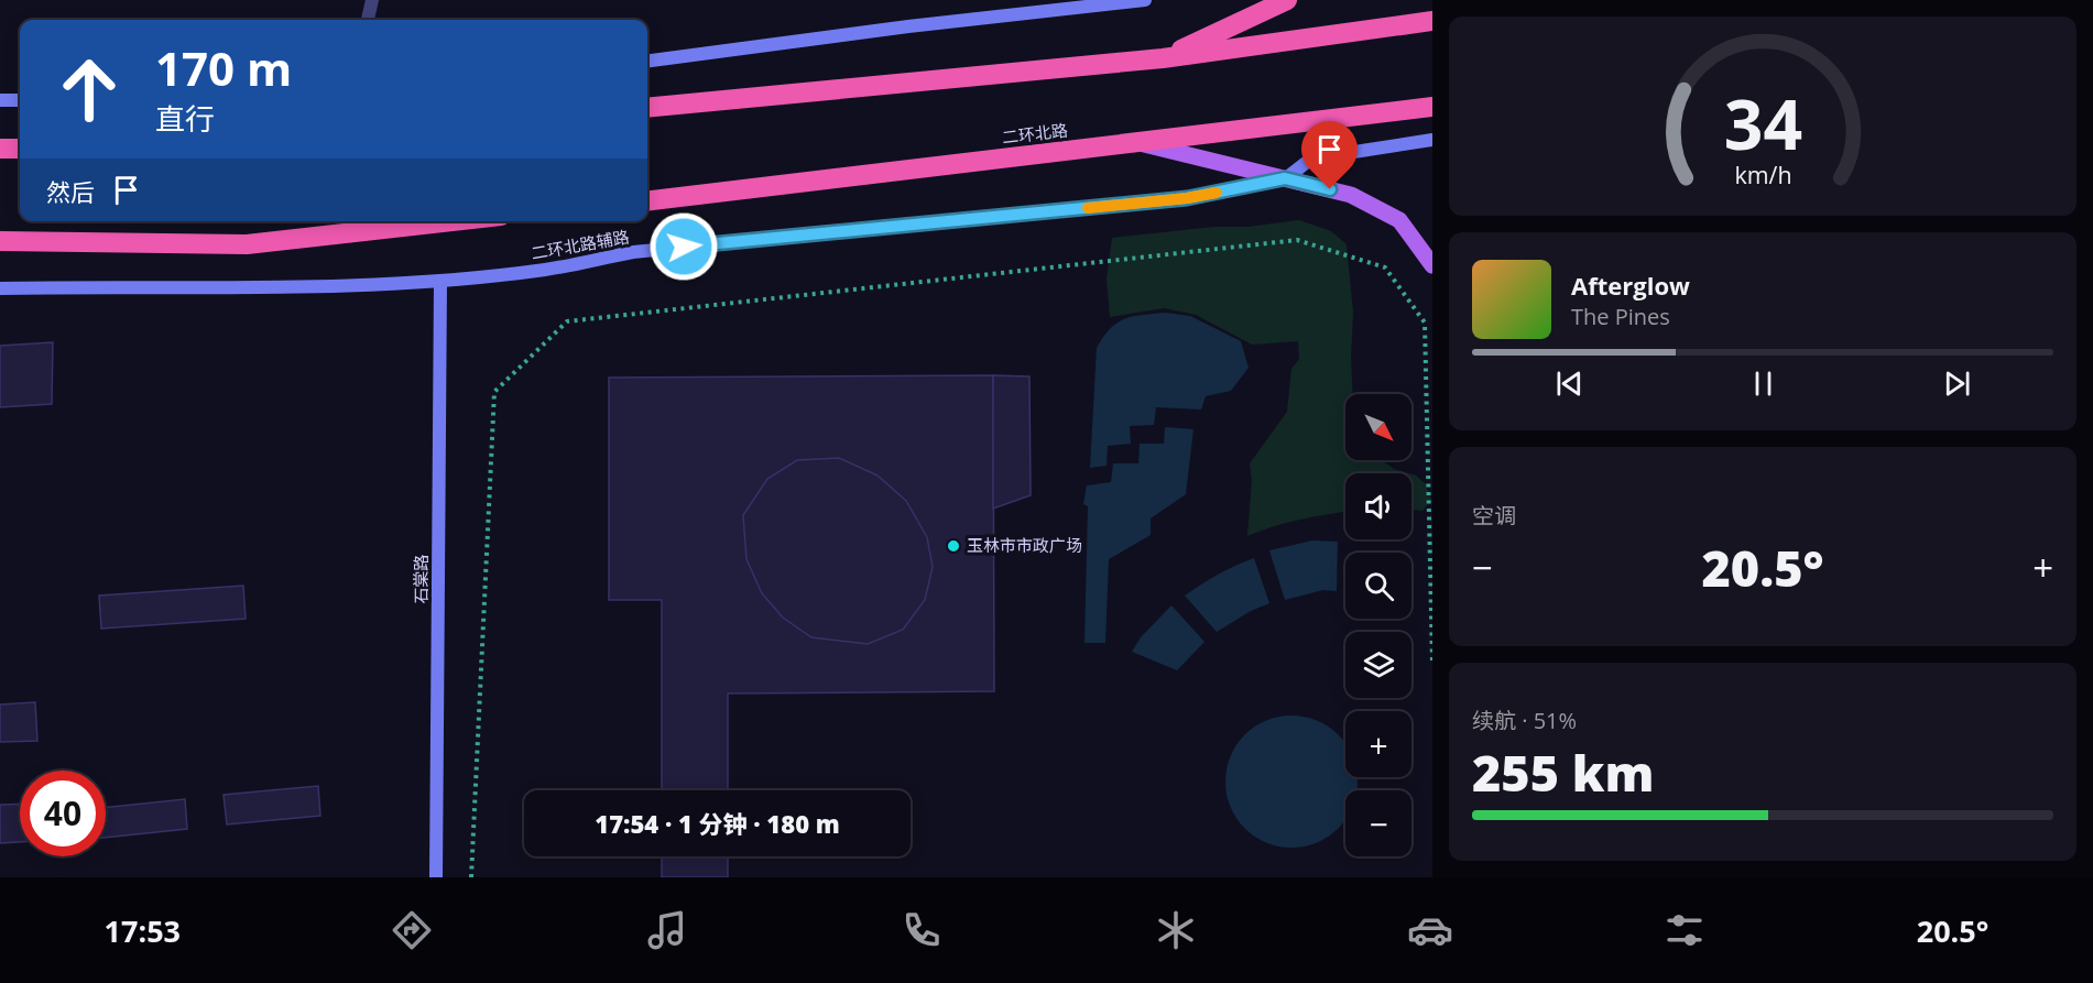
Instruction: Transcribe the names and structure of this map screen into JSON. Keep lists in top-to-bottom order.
{
  "streets": {
    "highway": ["二环北路"],
    "street": ["二环北路辅路", "石棠路"]
  },
  "crossings": [
    ["二环北路辅路", "石棠路"]
  ],
  "places": ["玉林市市政广场"],
  "north": "bottom right",
  "page": {
    "turn": ["170 m", "直行"],
    "then": "然后",
    "song": ["Afterglow", "The Pines"],
    "map_buttons": ["+", "−"],
    "tile": [
      "空调",
      ["续航 · 51%", "255 km"]
    ],
    "heat": ["−", "20.5°", "+"],
    "limit": "40",
    "trip": "17:54 · 1 分钟 · 180 m",
    "tabs": ["17:53", "20.5°"],
    "gauge": ["34", "km/h"]
  }
}
